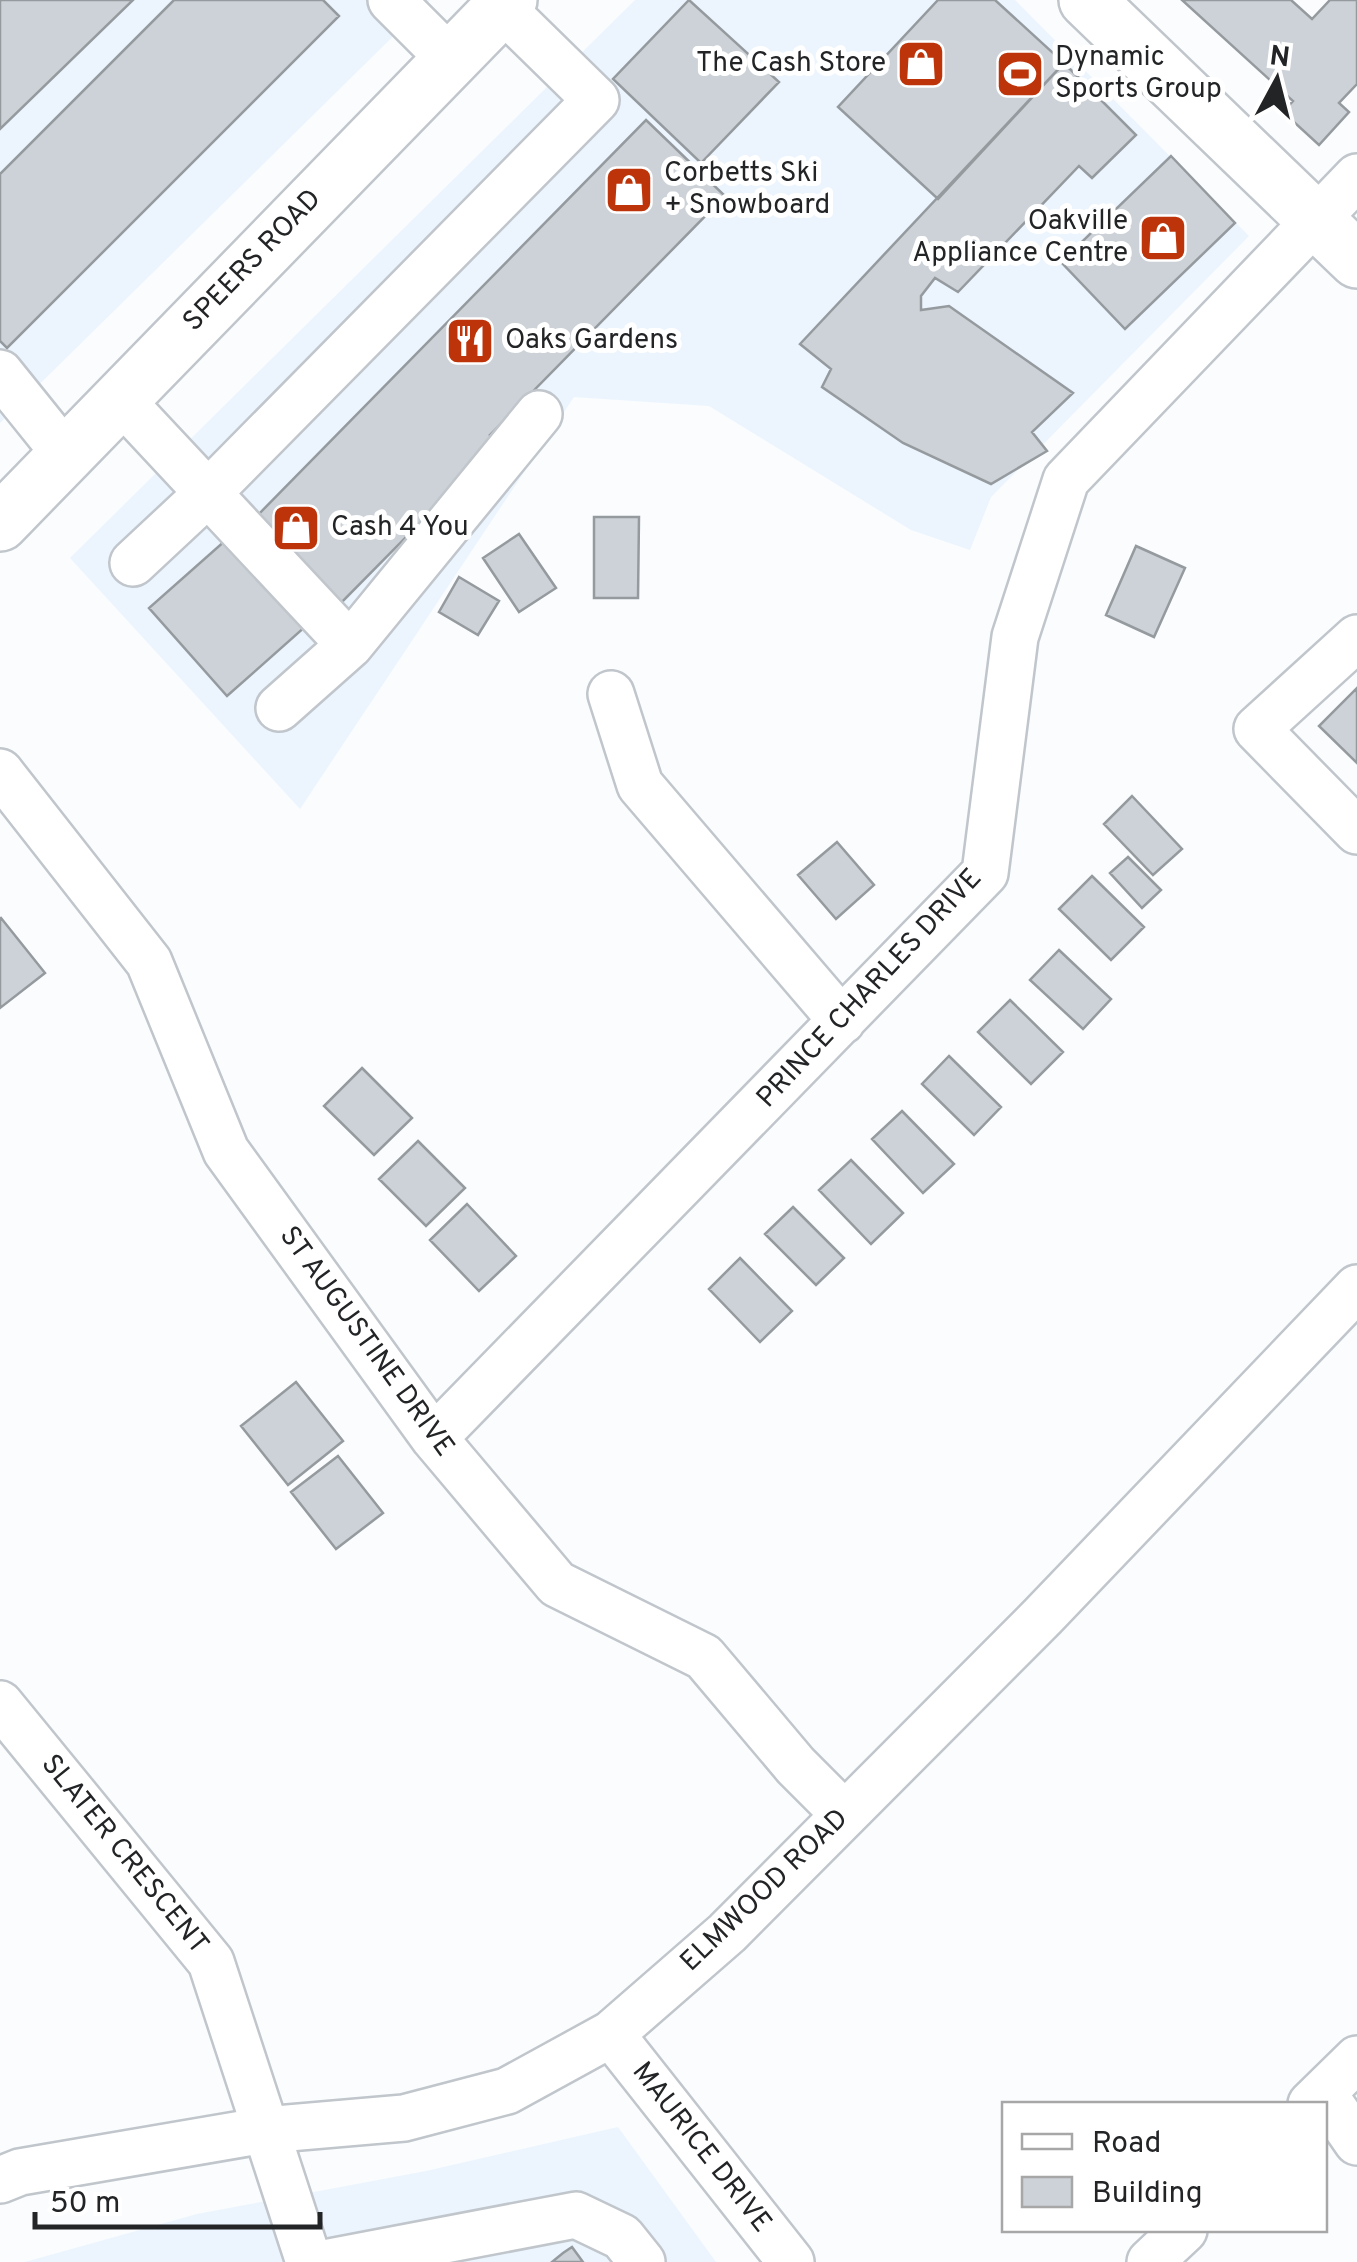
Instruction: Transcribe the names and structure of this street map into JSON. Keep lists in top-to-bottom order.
{
  "streets": {
    "main road": ["SPEERS ROAD"],
    "street": [
      "PRINCE CHARLES DRIVE",
      "ST AUGUSTINE DRIVE",
      "SLATER CRESCENT",
      "ELMWOOD ROAD",
      "MAURICE DRIVE"
    ]
  },
  "crossings": [
    ["PRINCE CHARLES DRIVE", "ST AUGUSTINE DRIVE"],
    ["ST AUGUSTINE DRIVE", "ELMWOOD ROAD"],
    ["SLATER CRESCENT", "ELMWOOD ROAD"],
    ["ELMWOOD ROAD", "MAURICE DRIVE"]
  ],
  "places": {
    "shop": [
      "The Cash Store",
      "Corbetts Ski + Snowboard",
      "Oakville Appliance Centre",
      "Cash 4 You"
    ],
    "sports": ["Dynamic Sports Group"],
    "restaurant": ["Oaks Gardens"]
  },
  "legend": ["Road", "Building"],
  "scale_bar": "50 m",
  "north": "top"
}
